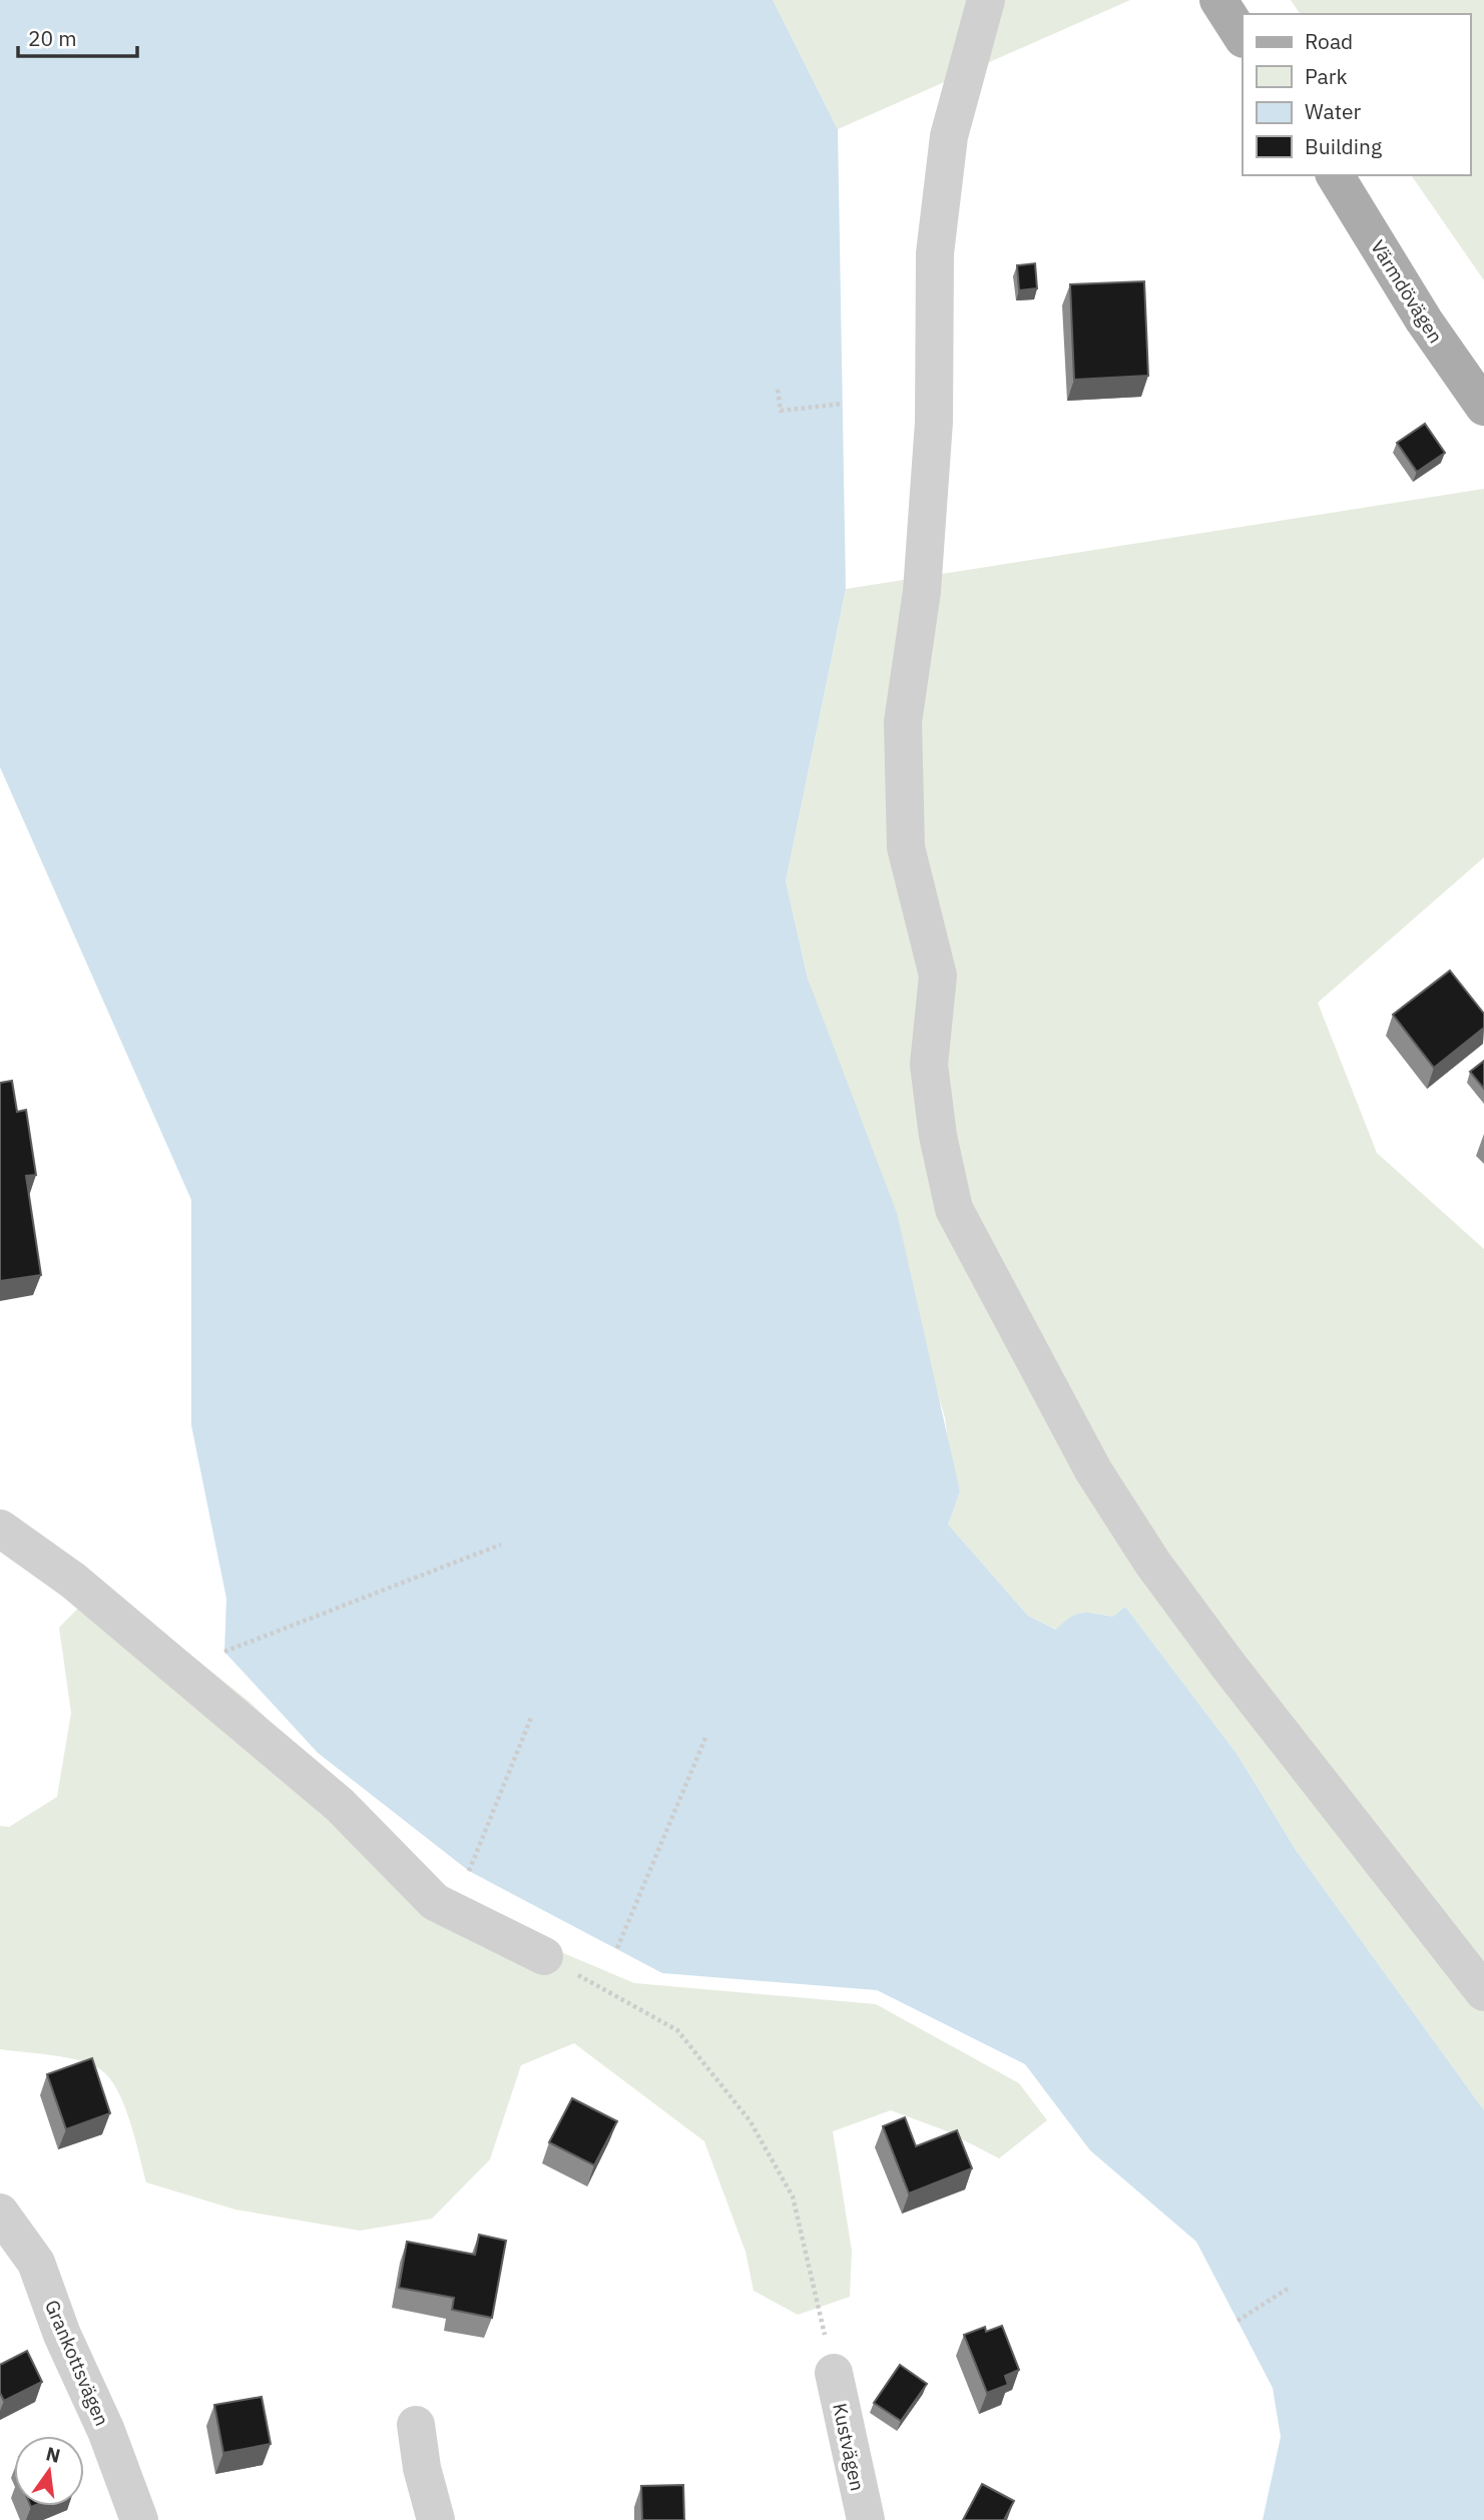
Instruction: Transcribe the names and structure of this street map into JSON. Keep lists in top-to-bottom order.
{
  "streets": {
    "main road": ["Värmdövägen"],
    "street": ["Grankottsvägen", "Kustvägen"]
  },
  "legend": [
    "Road",
    "Park",
    "Water",
    "Building"
  ],
  "scale_bar": "20 m",
  "north": "top"
}
